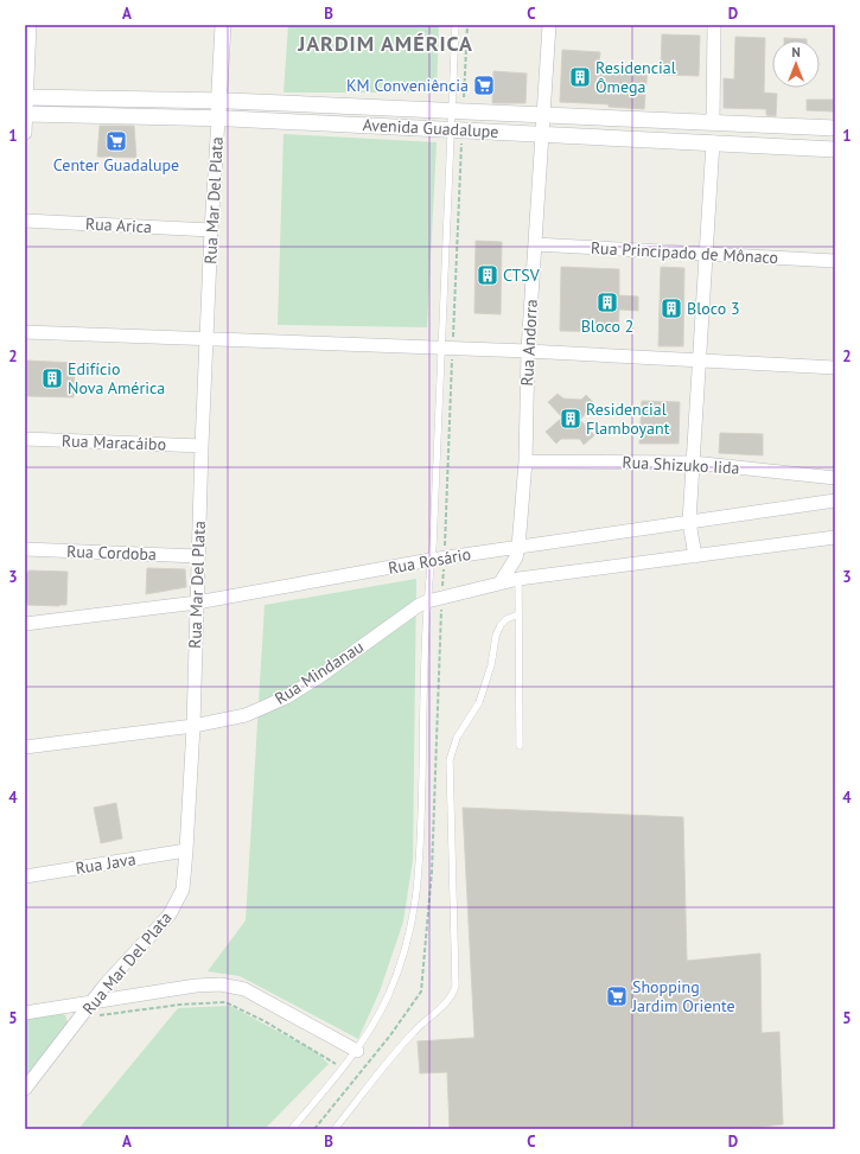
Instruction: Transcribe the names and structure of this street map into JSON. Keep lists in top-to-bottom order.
{
  "streets": {
    "street": [
      "Avenida Guadalupe",
      "Rua Mar Del Plata",
      "Rua Arica",
      "Rua Principado de Mônaco",
      "Rua Andorra",
      "Rua Maracáibo",
      "Rua Shizuko Iida",
      "Rua Cordoba",
      "Rua Rosário",
      "Rua Mindanau",
      "Rua Java"
    ]
  },
  "crossings": [
    ["Avenida Guadalupe", "Rua Mar Del Plata"],
    ["Avenida Guadalupe", "Rua Andorra"],
    ["Rua Mar Del Plata", "Rua Arica"],
    ["Rua Mar Del Plata", "Rua Maracáibo"],
    ["Rua Mar Del Plata", "Rua Cordoba"],
    ["Rua Mar Del Plata", "Rua Rosário"],
    ["Rua Mar Del Plata", "Rua Mindanau"],
    ["Rua Mar Del Plata", "Rua Java"],
    ["Rua Principado de Mônaco", "Rua Andorra"],
    ["Rua Andorra", "Rua Shizuko Iida"],
    ["Rua Andorra", "Rua Rosário"],
    ["Rua Andorra", "Rua Mindanau"]
  ],
  "districts": ["JARDIM AMÉRICA"],
  "places": {
    "building": [
      "Residencial Ômega",
      "CTSV",
      "Bloco 2",
      "Bloco 3",
      "Edifício Nova América",
      "Residencial Flamboyant"
    ],
    "supermarket": ["KM Conveniência", "Center Guadalupe", "Shopping Jardim Oriente"]
  },
  "north": "top",
  "grid": {
    "columns": [
      "A",
      "B",
      "C",
      "D"
    ],
    "rows": [
      "1",
      "2",
      "3",
      "4",
      "5"
    ]
  }
}
